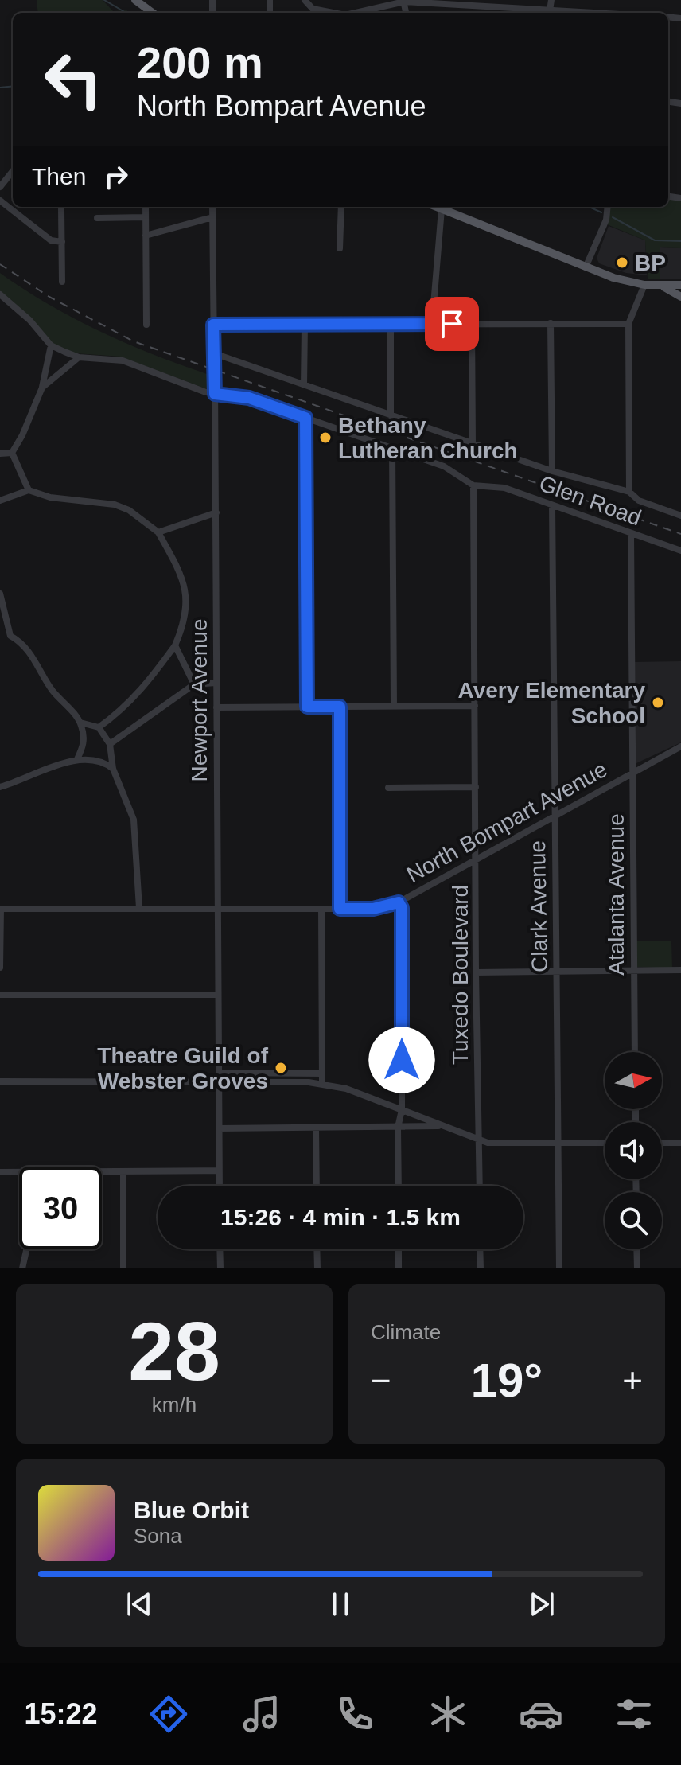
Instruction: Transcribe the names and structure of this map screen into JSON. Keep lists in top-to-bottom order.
{
  "streets": {
    "street": [
      "Glen Road",
      "Newport Avenue",
      "North Bompart Avenue",
      "Atalanta Avenue",
      "Clark Avenue",
      "Tuxedo Boulevard"
    ]
  },
  "crossings": [
    ["Glen Road", "Newport Avenue"],
    ["Glen Road", "Atalanta Avenue"],
    ["Glen Road", "Clark Avenue"],
    ["Glen Road", "Tuxedo Boulevard"],
    ["Newport Avenue", "North Bompart Avenue"],
    ["North Bompart Avenue", "Atalanta Avenue"],
    ["North Bompart Avenue", "Clark Avenue"],
    ["North Bompart Avenue", "Tuxedo Boulevard"]
  ],
  "places": [
    "BP",
    "Bethany Lutheran Church",
    "Avery Elementary School",
    "Theatre Guild of Webster Groves"
  ],
  "north": "right",
  "page": {
    "turn": ["200 m", "North Bompart Avenue"],
    "then": "Then",
    "limit": "30",
    "trip": "15:26 · 4 min · 1.5 km",
    "tile": [
      ["28", "km/h"],
      "Climate"
    ],
    "heat": ["−", "19°", "+"],
    "song": ["Blue Orbit", "Sona"],
    "tabs": "15:22"
  }
}
